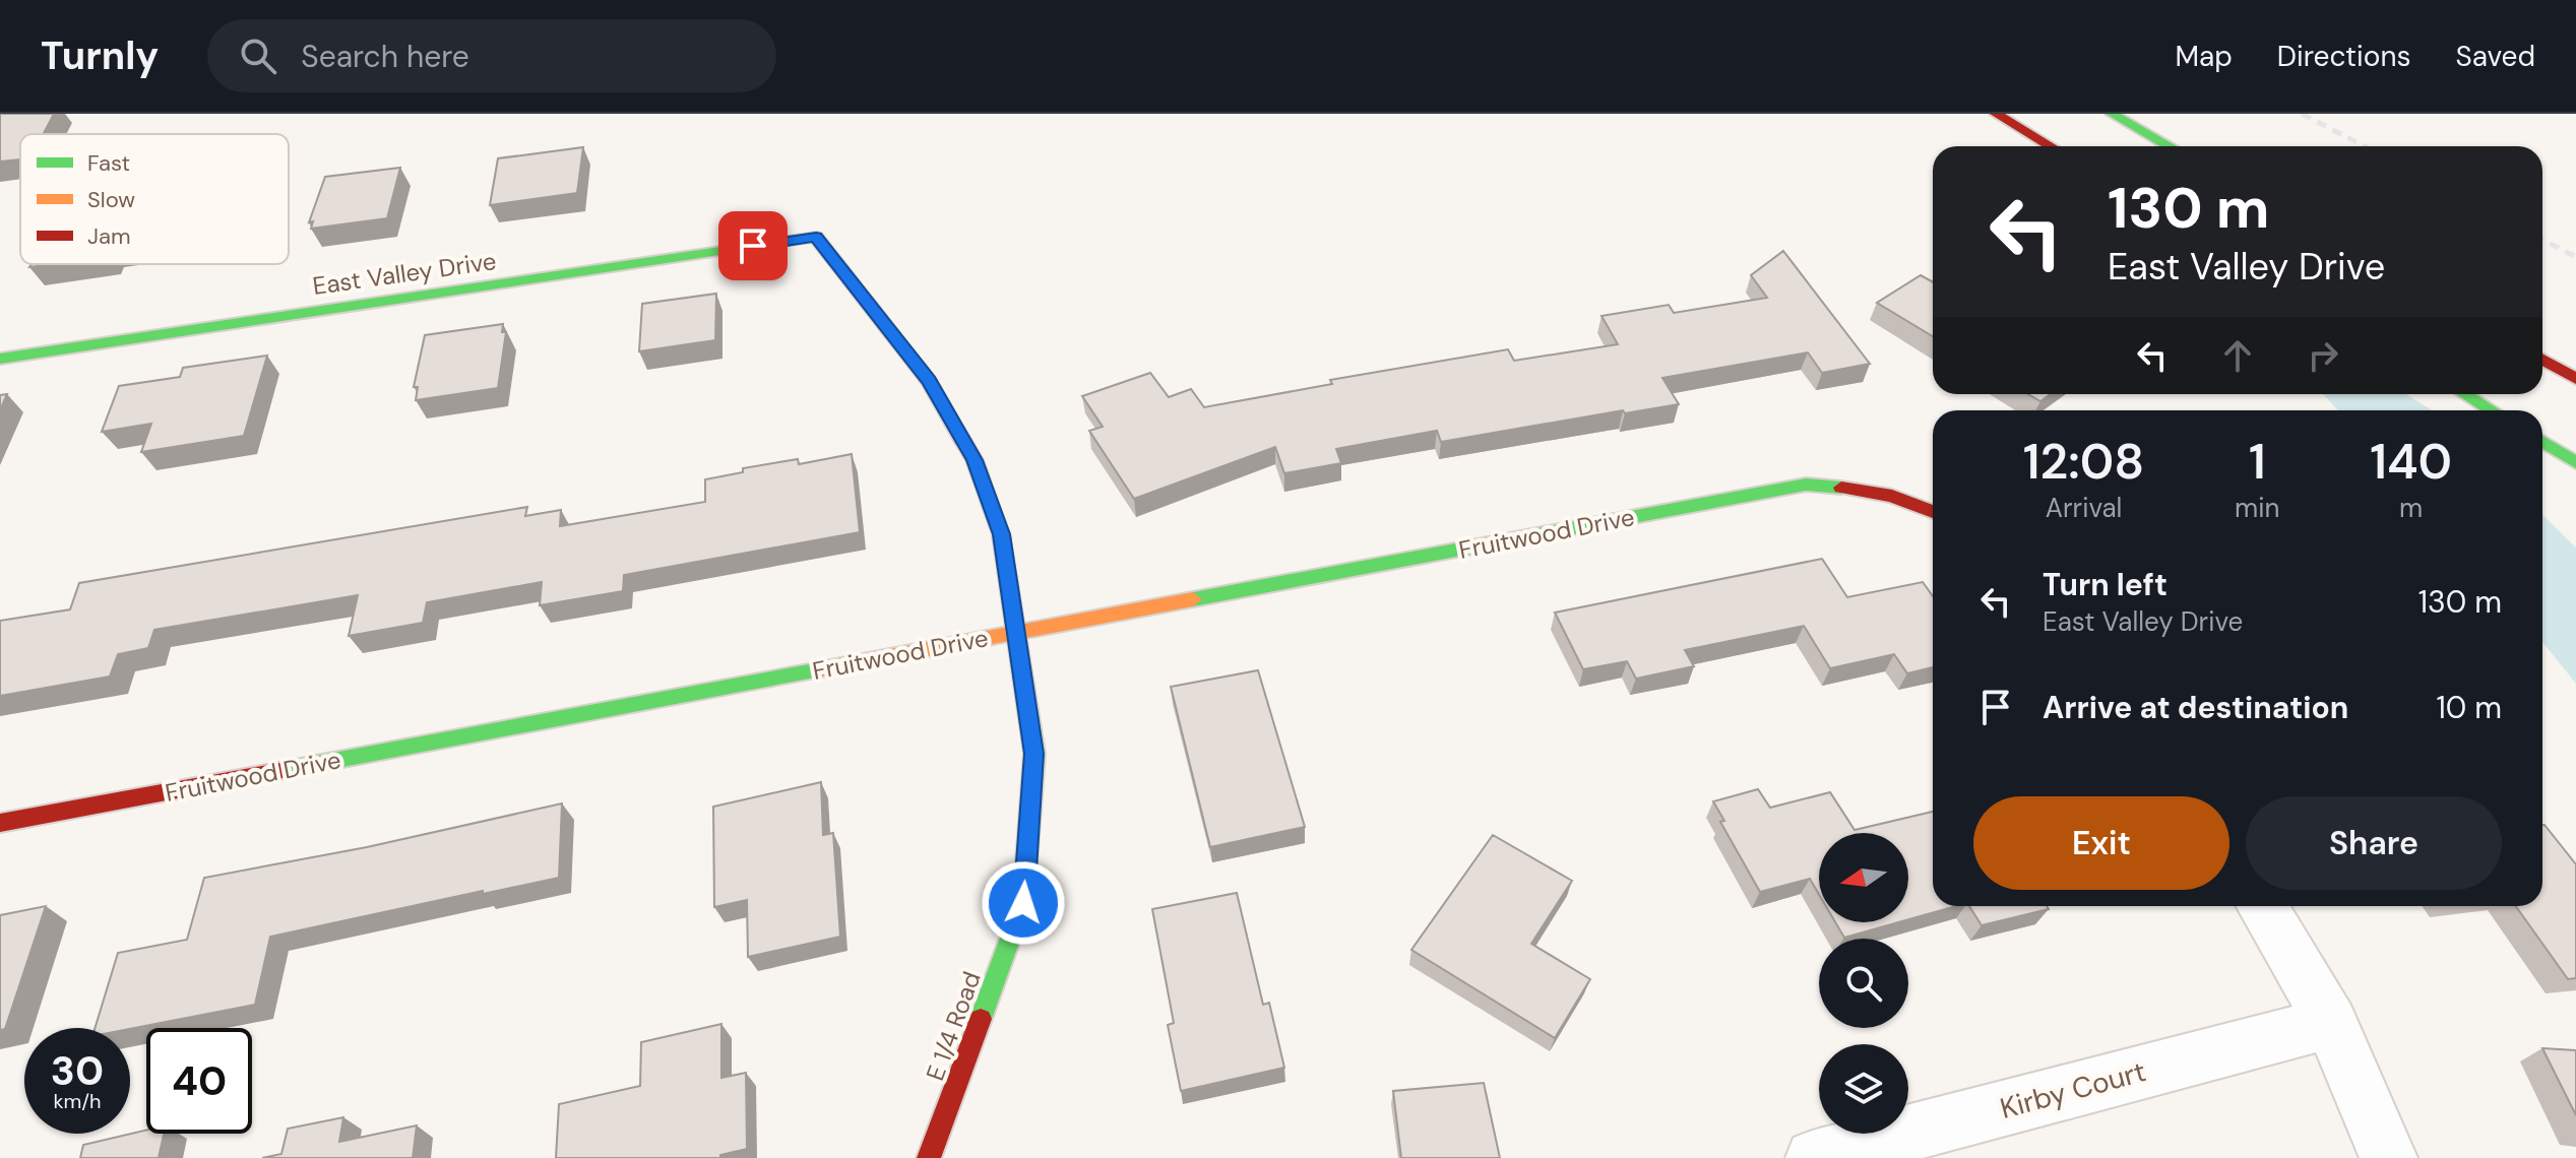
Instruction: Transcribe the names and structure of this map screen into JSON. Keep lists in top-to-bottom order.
{
  "streets": {
    "street": [
      "East Valley Drive",
      "Fruitwood Drive",
      "E 1/4 Road",
      "Kirby Court"
    ]
  },
  "crossings": [
    ["East Valley Drive", "E 1/4 Road"],
    ["Fruitwood Drive", "E 1/4 Road"]
  ],
  "legend": ["Fast", "Slow", "Jam"],
  "north": "left",
  "page": {
    "header": "Turnly",
    "search": "Search here",
    "nav": ["Map", "Directions", "Saved"],
    "turn": ["130 m", "East Valley Drive"],
    "eta": [
      "12:08",
      "Arrival",
      "1",
      "min",
      "140",
      "m"
    ],
    "list": [
      {
        "name": "Turn left",
        "note": "East Valley Drive",
        "value": "130 m"
      },
      {
        "name": "Arrive at destination",
        "value": "10 m"
      }
    ],
    "buttons": ["Exit", "Share"],
    "speed": "30 km/h",
    "limit": "40"
  }
}
